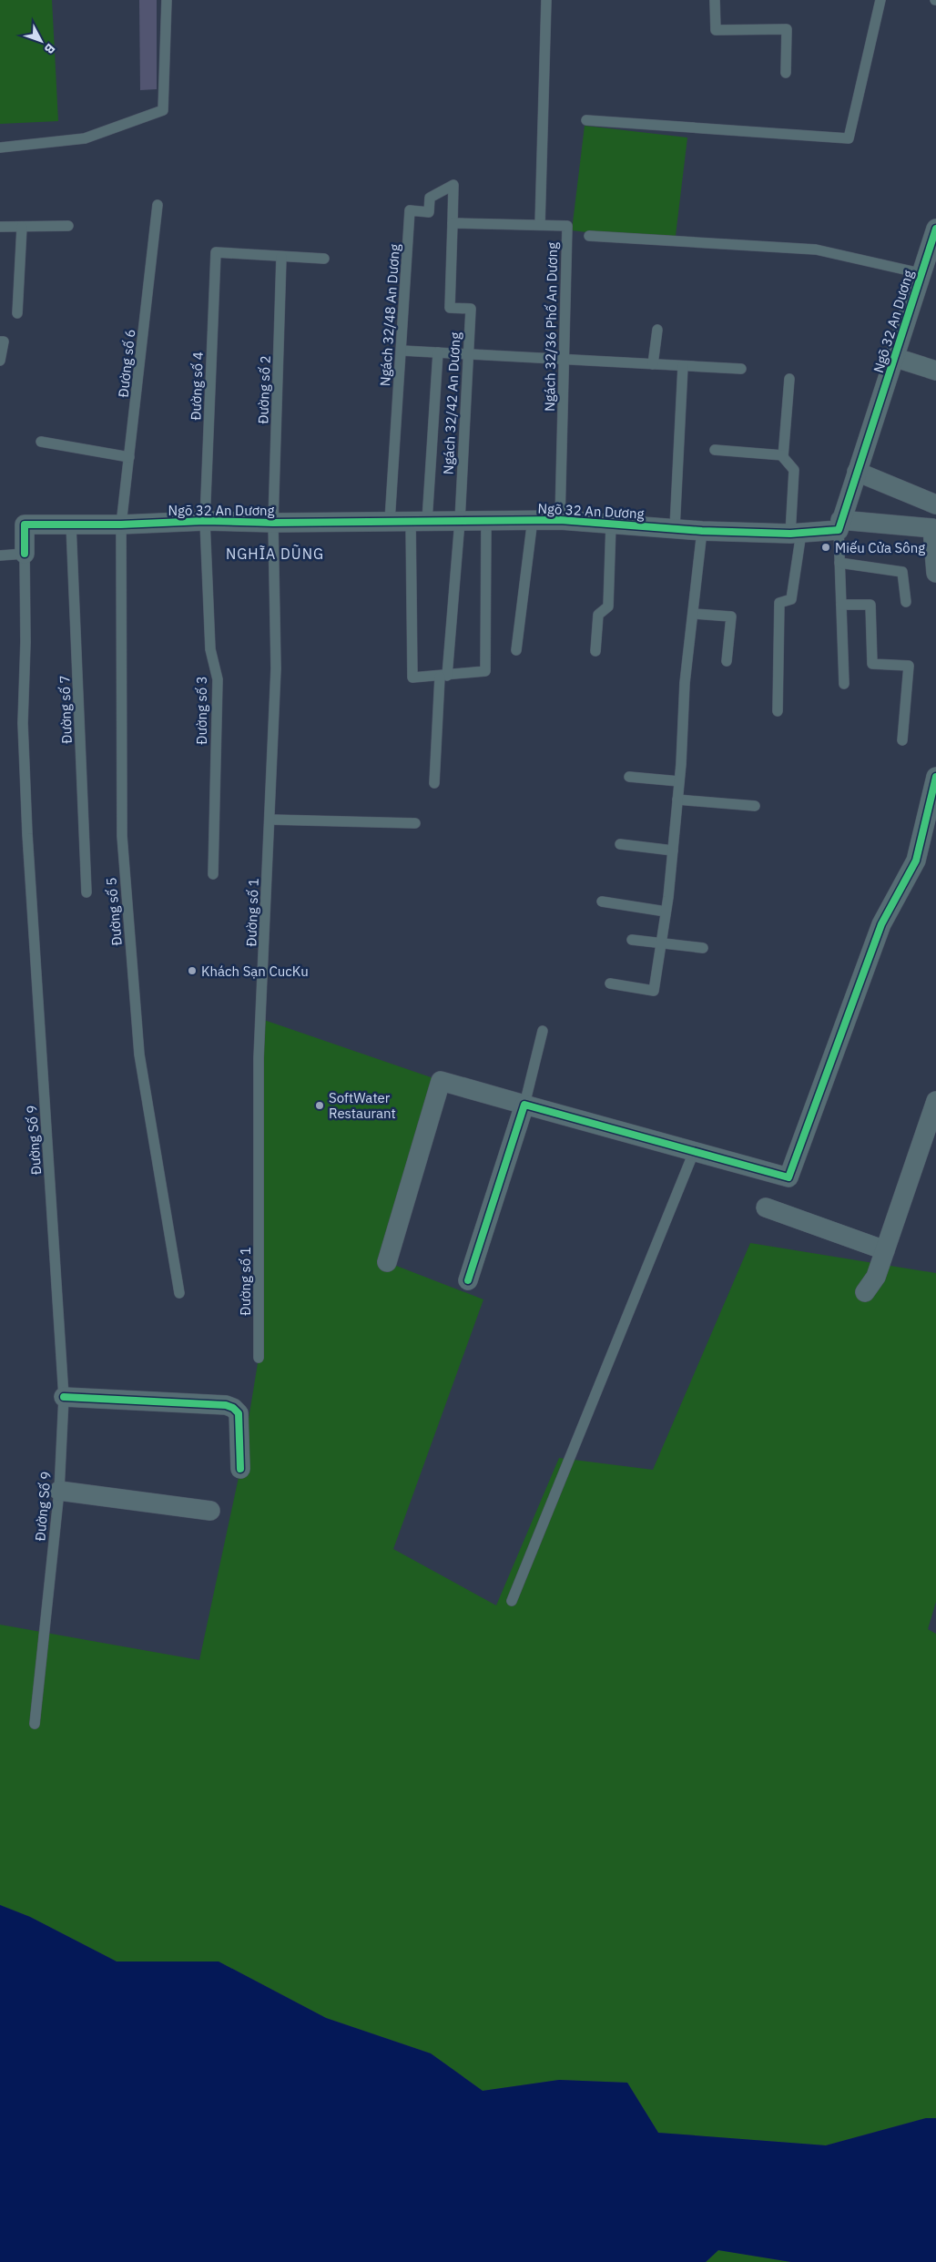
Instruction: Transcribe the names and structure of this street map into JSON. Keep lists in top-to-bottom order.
{
  "streets": {
    "street": ["Ngõ 32 An Dương"],
    "lane": [
      "Ngách 32/48 An Dương",
      "Ngách 32/36 Phố An Dương",
      "Đường số 6",
      "Đường số 4",
      "Đường số 2",
      "Ngách 32/42 An Dương",
      "Đường số 7",
      "Đường số 3",
      "Đường số 5",
      "Đường số 1",
      "Đường Số 9"
    ]
  },
  "crossings": [
    ["Ngách 32/48 An Dương", "Ngõ 32 An Dương"],
    ["Ngách 32/48 An Dương", "Ngách 32/36 Phố An Dương"],
    ["Ngách 32/48 An Dương", "Ngách 32/42 An Dương"],
    ["Ngõ 32 An Dương", "Ngách 32/36 Phố An Dương"],
    ["Ngõ 32 An Dương", "Đường số 6"],
    ["Ngõ 32 An Dương", "Đường số 4"],
    ["Ngõ 32 An Dương", "Đường số 2"],
    ["Ngõ 32 An Dương", "Ngách 32/42 An Dương"],
    ["Ngõ 32 An Dương", "Đường số 7"],
    ["Ngõ 32 An Dương", "Đường số 3"],
    ["Ngõ 32 An Dương", "Đường số 5"],
    ["Ngõ 32 An Dương", "Đường số 1"],
    ["Ngõ 32 An Dương", "Đường Số 9"],
    ["Ngách 32/36 Phố An Dương", "Ngách 32/42 An Dương"],
    ["Đường số 6", "Đường số 5"],
    ["Đường số 4", "Đường số 2"],
    ["Đường số 4", "Đường số 3"],
    ["Đường số 2", "Đường số 1"]
  ],
  "districts": ["NGHĨA DŨNG"],
  "places": ["Miếu Cửa Sông", "Khách Sạn CucKu", "SoftWater Restaurant"],
  "north": "bottom right"
}
